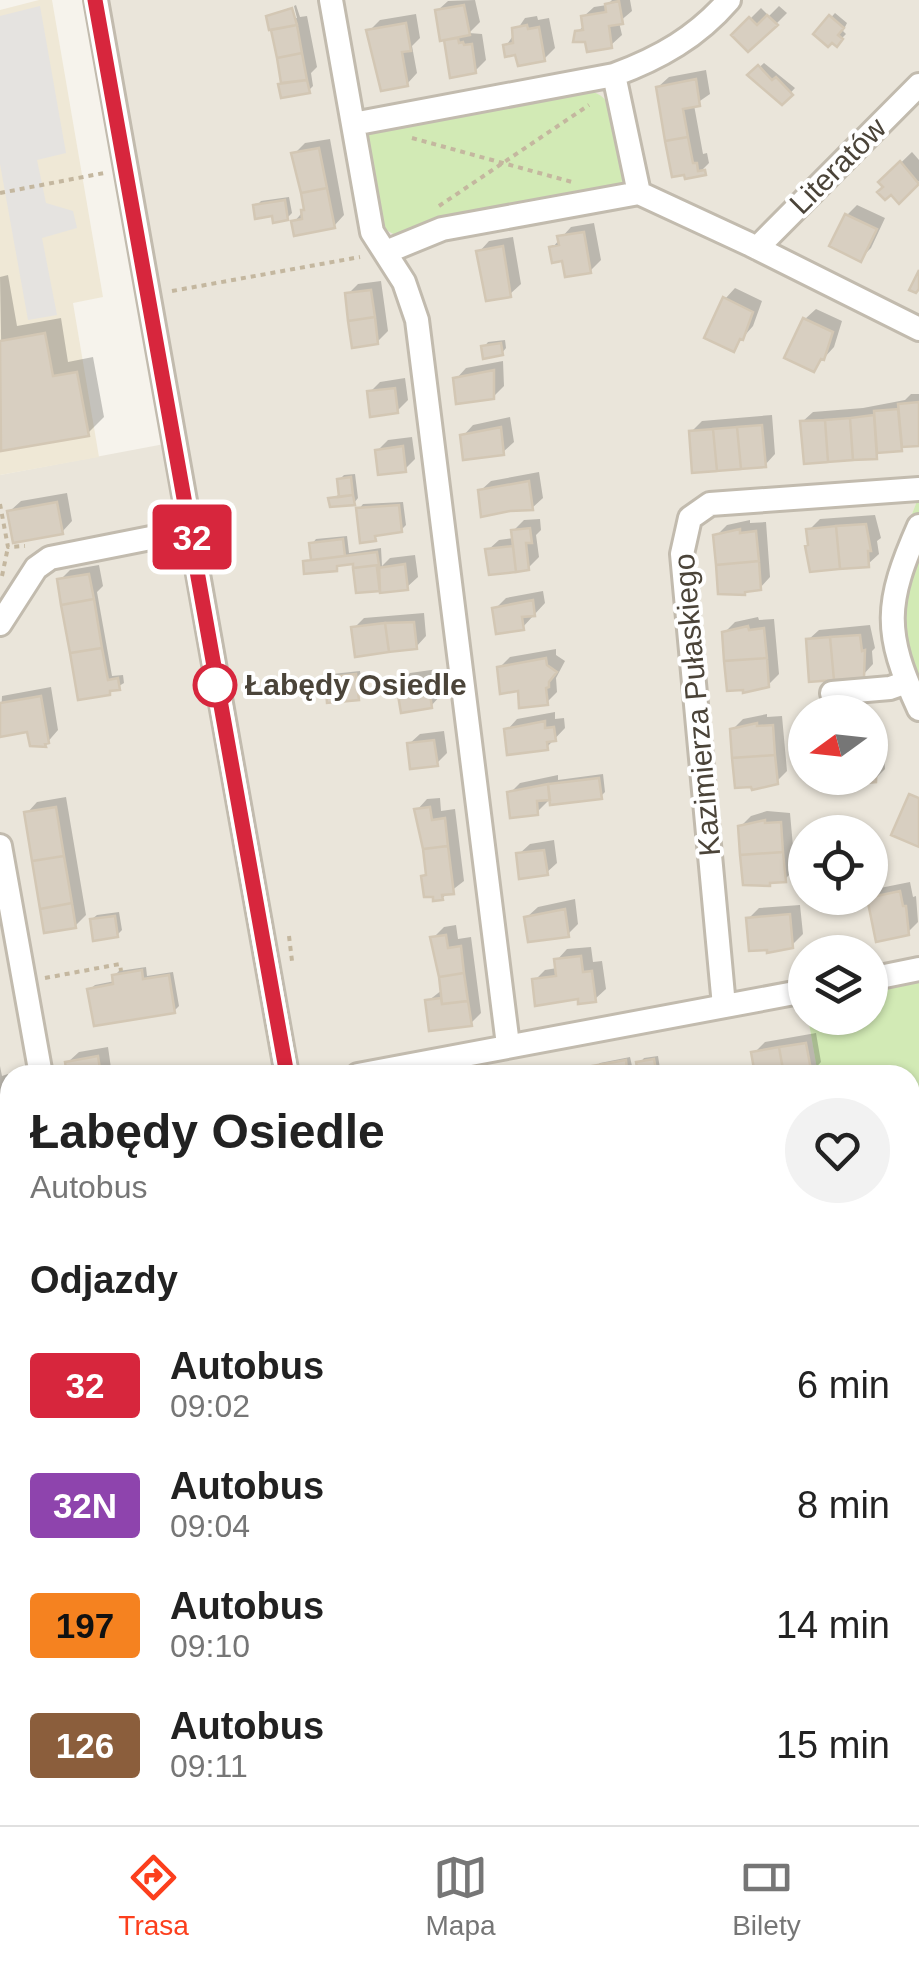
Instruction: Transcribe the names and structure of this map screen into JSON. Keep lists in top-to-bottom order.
{
  "streets": {
    "street": ["Literatów", "Kazimierza Pułaskiego"]
  },
  "places": ["Łabędy Osiedle"],
  "lines": ["bus line 32"],
  "north": "left",
  "page": {
    "on_map": "32",
    "heading": [
      ["Łabędy Osiedle", "Autobus"],
      "Odjazdy"
    ],
    "list": [
      {
        "mark": "32",
        "name": "Autobus",
        "note": "09:02",
        "value": "6 min"
      },
      {
        "mark": "32N",
        "name": "Autobus",
        "note": "09:04",
        "value": "8 min"
      },
      {
        "mark": "197",
        "name": "Autobus",
        "note": "09:10",
        "value": "14 min"
      },
      {
        "mark": "126",
        "name": "Autobus",
        "note": "09:11",
        "value": "15 min"
      }
    ],
    "tabs": ["Trasa", "Mapa", "Bilety"]
  }
}
